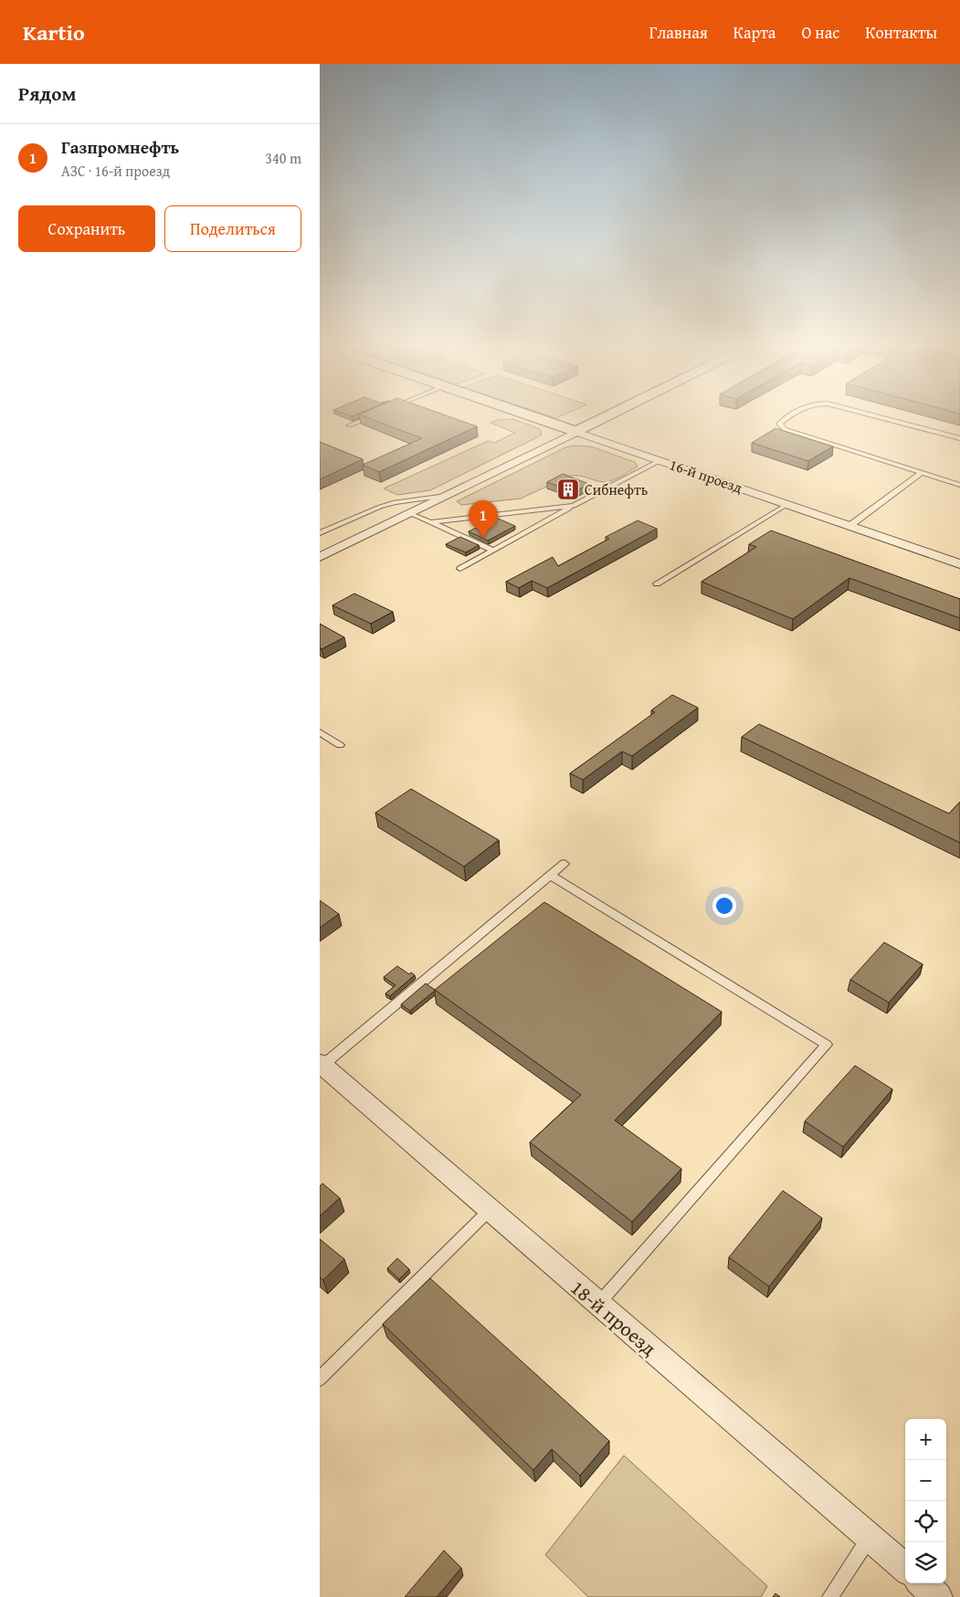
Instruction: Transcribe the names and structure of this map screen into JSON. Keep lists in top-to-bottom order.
{
  "streets": {
    "street": ["16-й проезд", "18-й проезд"]
  },
  "places": {
    "building": ["Сибнефть"]
  },
  "page": {
    "header": "Kartio",
    "nav": [
      "Главная",
      "Карта",
      "О нас",
      "Контакты"
    ],
    "heading": "Рядом",
    "list": [
      {
        "mark": "1",
        "name": "Газпромнефть",
        "note": "АЗС · 16-й проезд",
        "value": "340 m"
      }
    ],
    "buttons": ["Сохранить", "Поделиться"],
    "pins": "1",
    "map_buttons": ["+", "−"]
  }
}
